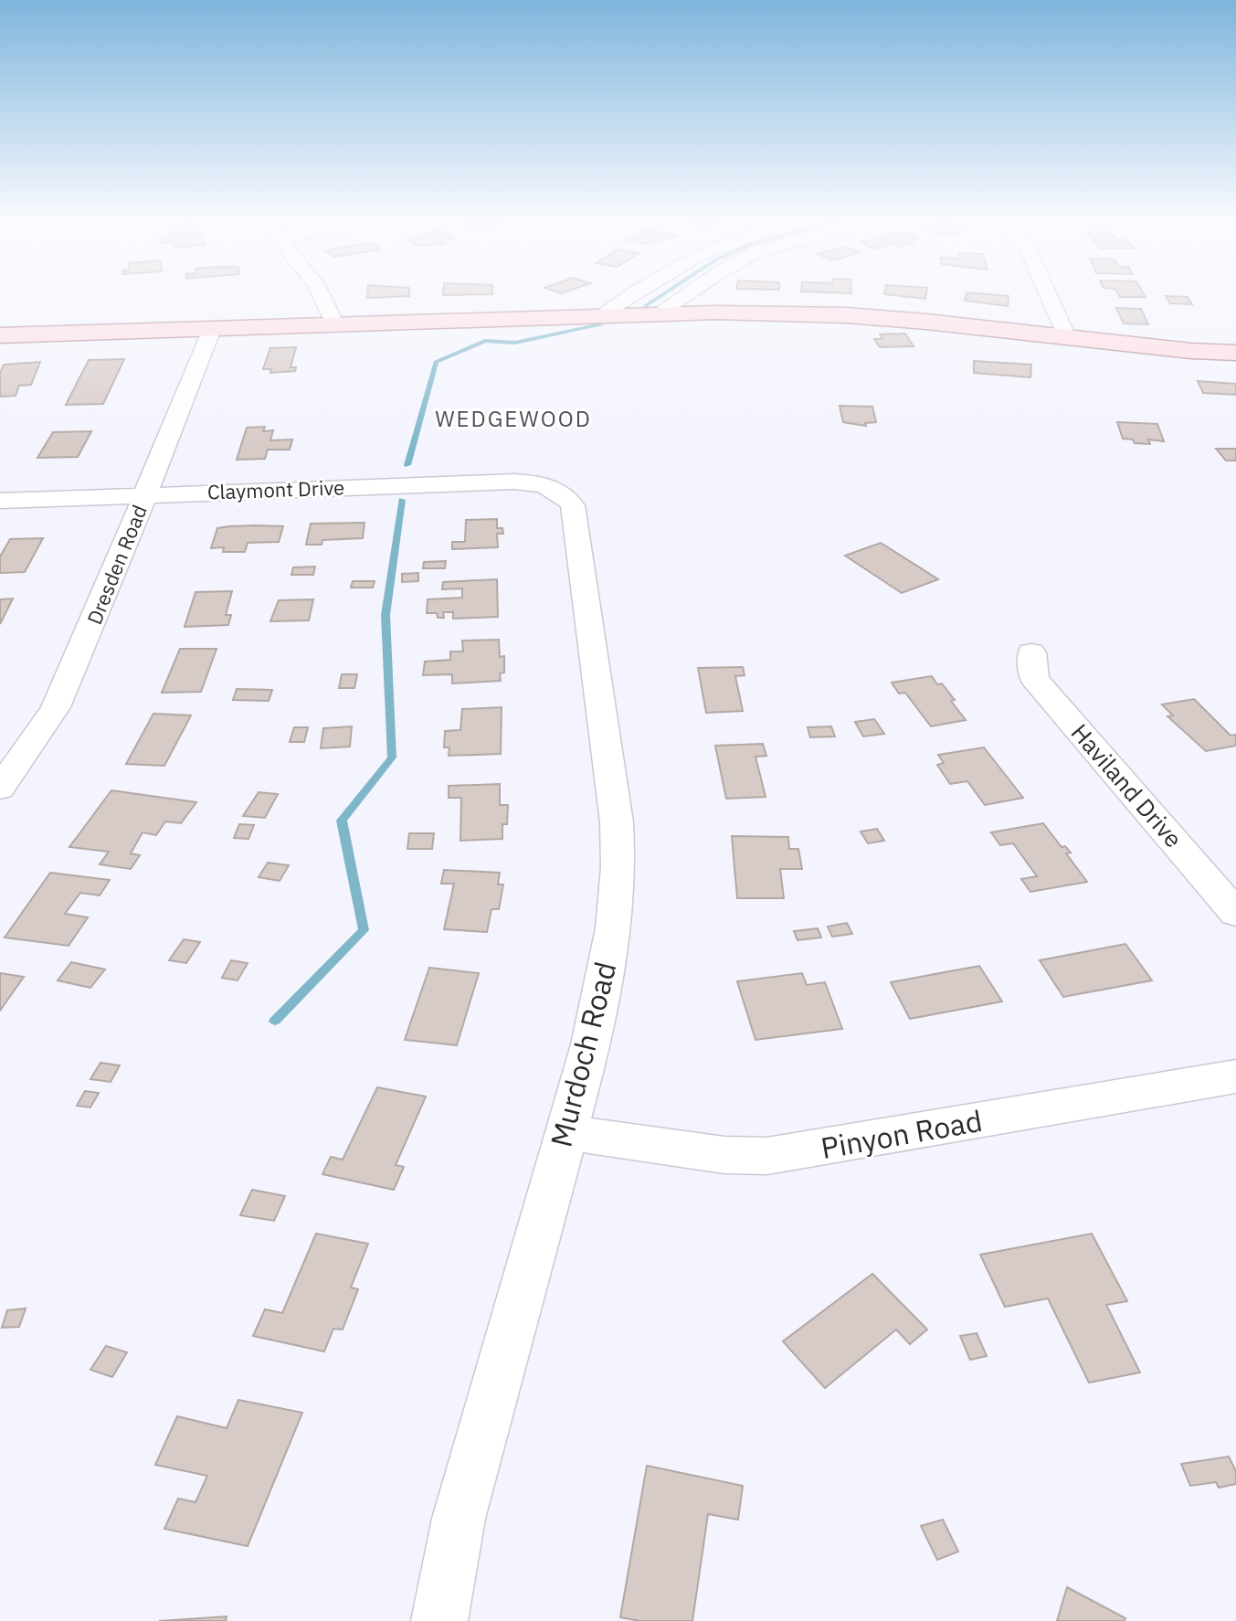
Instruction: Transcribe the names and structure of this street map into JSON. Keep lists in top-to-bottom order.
{
  "streets": {
    "street": [
      "Claymont Drive",
      "Dresden Road",
      "Haviland Drive",
      "Murdoch Road",
      "Pinyon Road"
    ]
  },
  "crossings": [
    ["Claymont Drive", "Dresden Road"],
    ["Claymont Drive", "Murdoch Road"],
    ["Murdoch Road", "Pinyon Road"]
  ],
  "districts": ["WEDGEWOOD"]
}
